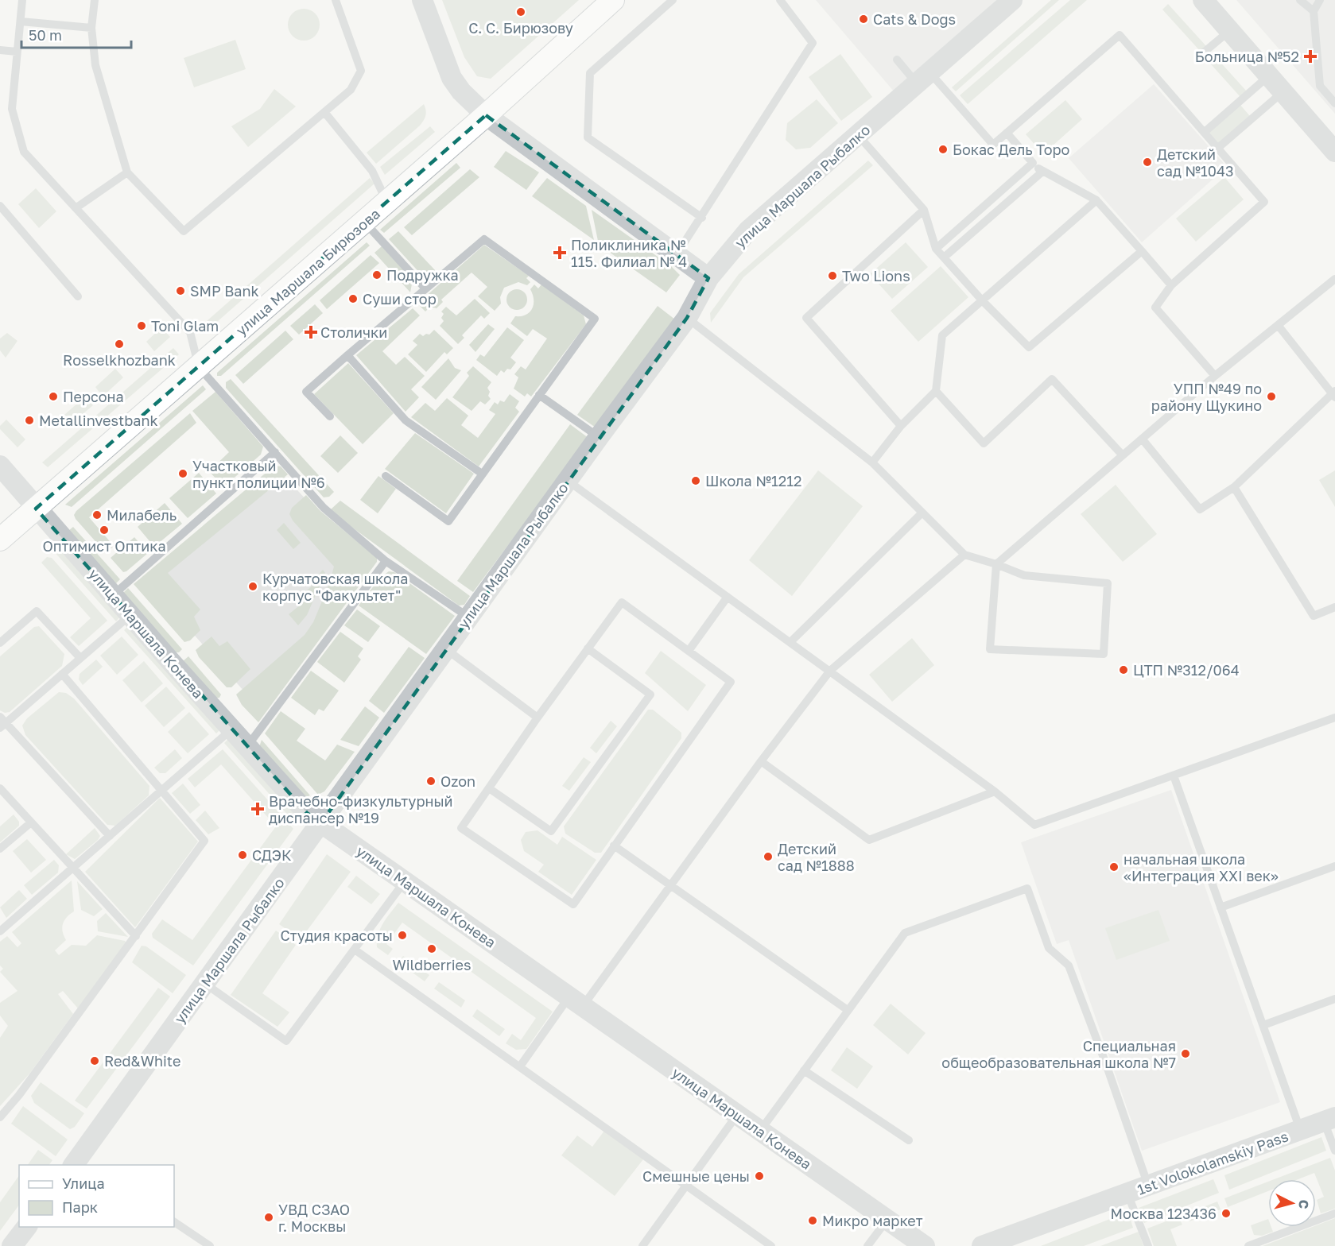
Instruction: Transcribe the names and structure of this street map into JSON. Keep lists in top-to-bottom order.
{
  "streets": {
    "main road": ["улица Маршала Бирюзова"],
    "street": ["улица Маршала Рыбалко", "улица Маршала Конева", "1st Volokolamskiy Pass"]
  },
  "crossings": [
    ["улица Маршала Рыбалко", "улица Маршала Конева"],
    ["улица Маршала Бирюзова", "улица Маршала Конева"]
  ],
  "places": {
    "other": [
      "С. С. Бирюзову",
      "Cats & Dogs",
      "Бокас Дель Торо",
      "Детский сад №1043",
      "Подружка",
      "Two Lions",
      "SMP Bank",
      "Суши стор",
      "Toni Glam",
      "Rosselkhozbank",
      "Персона",
      "УПП №49 по району Щукино",
      "Metallinvestbank",
      "Участковый пункт полиции №6",
      "Школа №1212",
      "Милабель",
      "Оптимист Оптика",
      "Курчатовская школа корпус \"Факультет\"",
      "ЦТП №312/064",
      "Ozon",
      "СДЭК",
      "Детский сад №1888",
      "начальная школа «Интеграция XXI век»",
      "Студия красоты",
      "Wildberries",
      "Специальная общеобразовательная школа №7",
      "Red&White",
      "Смешные цены",
      "Москва 123436",
      "УВД СЗАО г. Москвы",
      "Микро маркет"
    ],
    "health": [
      "Больница №52",
      "Поликлиника № 115. Филиал № 4",
      "Столички",
      "Врачебно-физкультурный диспансер №19"
    ]
  },
  "legend": ["Улица", "Парк"],
  "scale_bar": "50 m",
  "north": "right"
}
